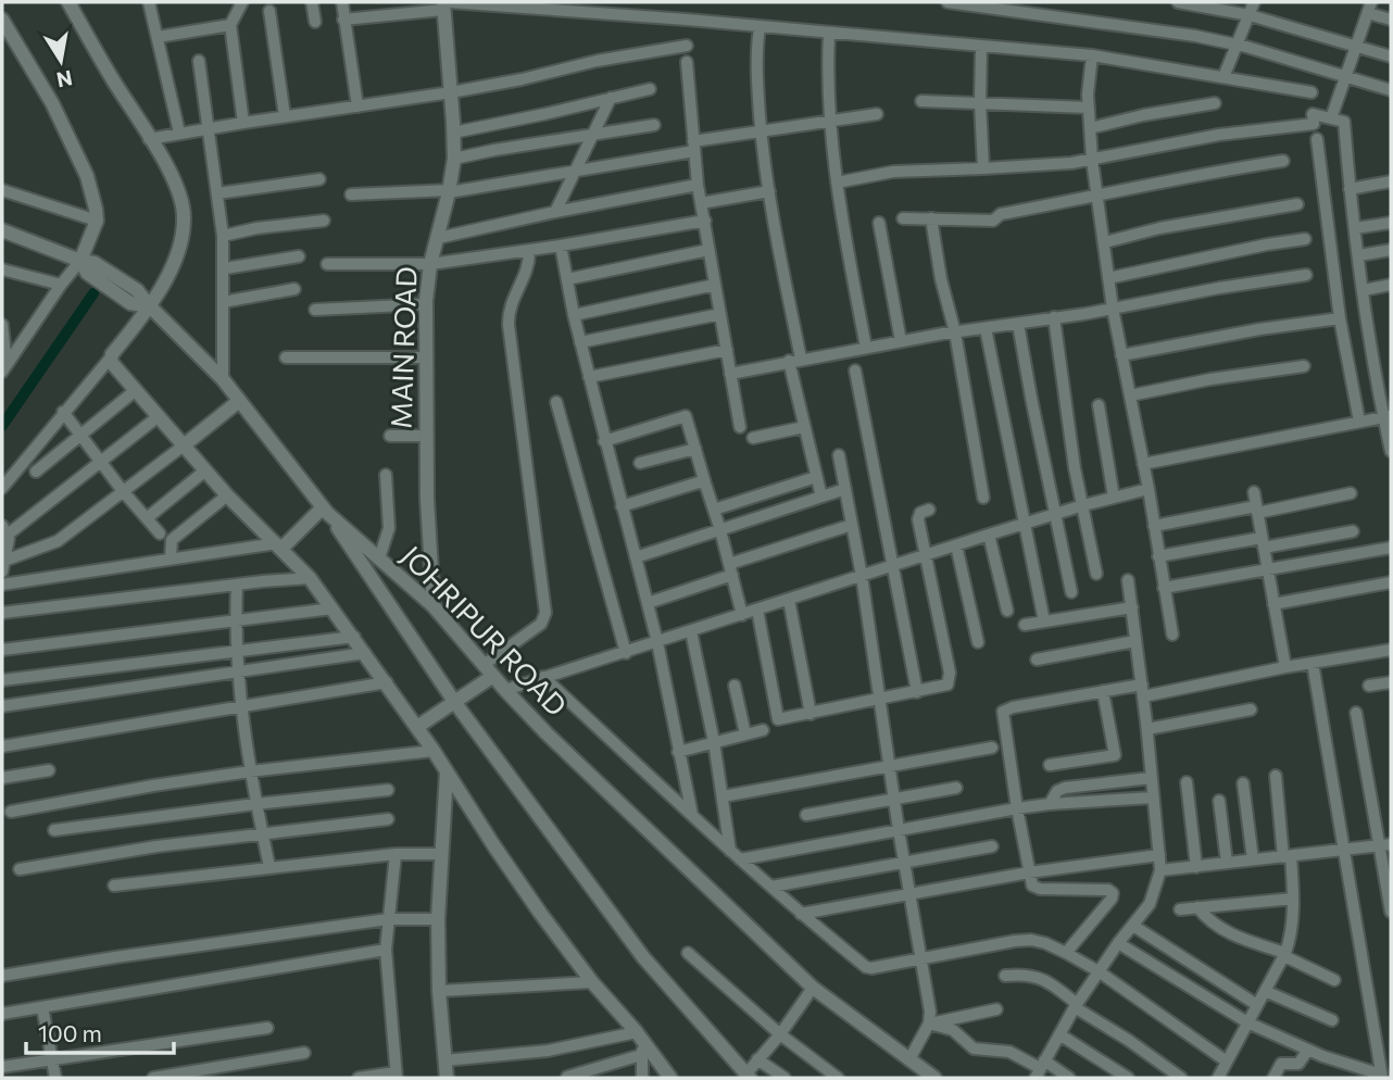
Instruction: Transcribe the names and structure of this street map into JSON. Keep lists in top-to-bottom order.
{
  "streets": {
    "street": ["MAIN ROAD", "JOHRIPUR ROAD"]
  },
  "crossings": [
    ["MAIN ROAD", "JOHRIPUR ROAD"]
  ],
  "scale_bar": "100 m",
  "north": "bottom"
}
